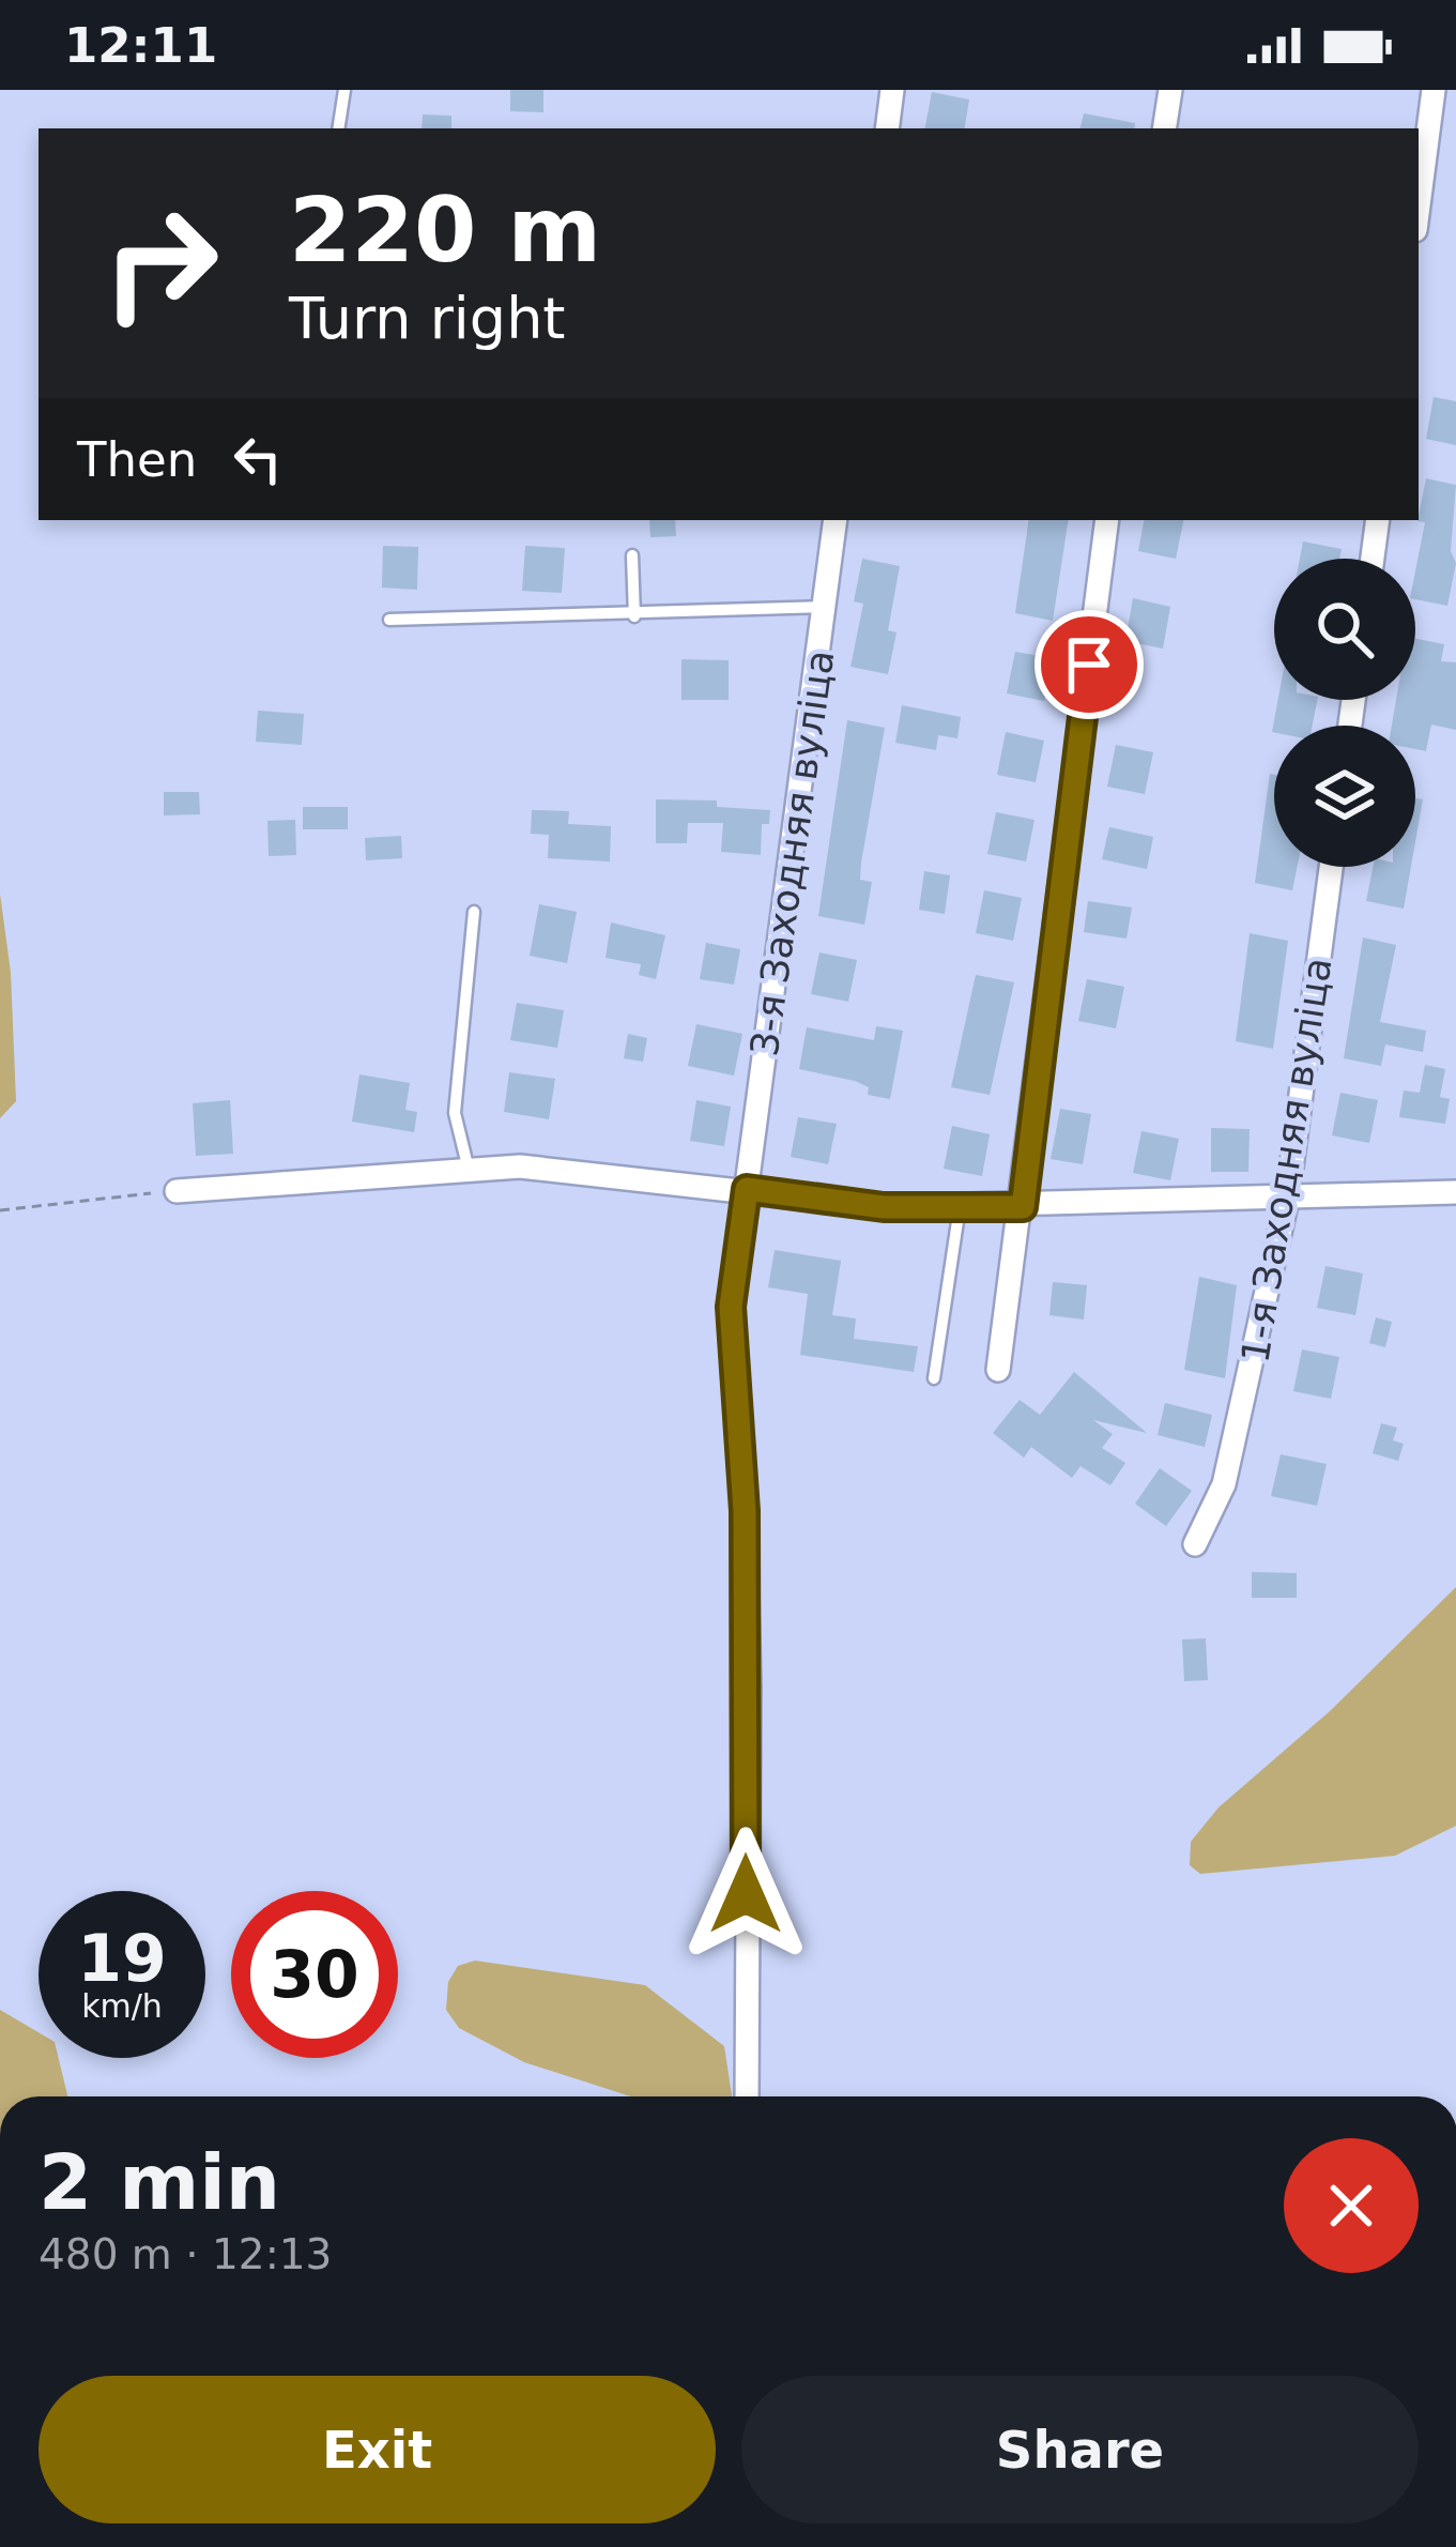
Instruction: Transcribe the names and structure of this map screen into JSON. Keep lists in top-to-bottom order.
{
  "streets": {
    "street": ["3-я Заходняя вуліца", "1-я Заходняя вуліца"]
  },
  "page": {
    "status": "12:11",
    "turn": ["220 m", "Turn right"],
    "then": "Then",
    "speed": "19 km/h",
    "limit": "30",
    "heading": ["2 min", "480 m · 12:13"],
    "buttons": ["Exit", "Share"]
  }
}
